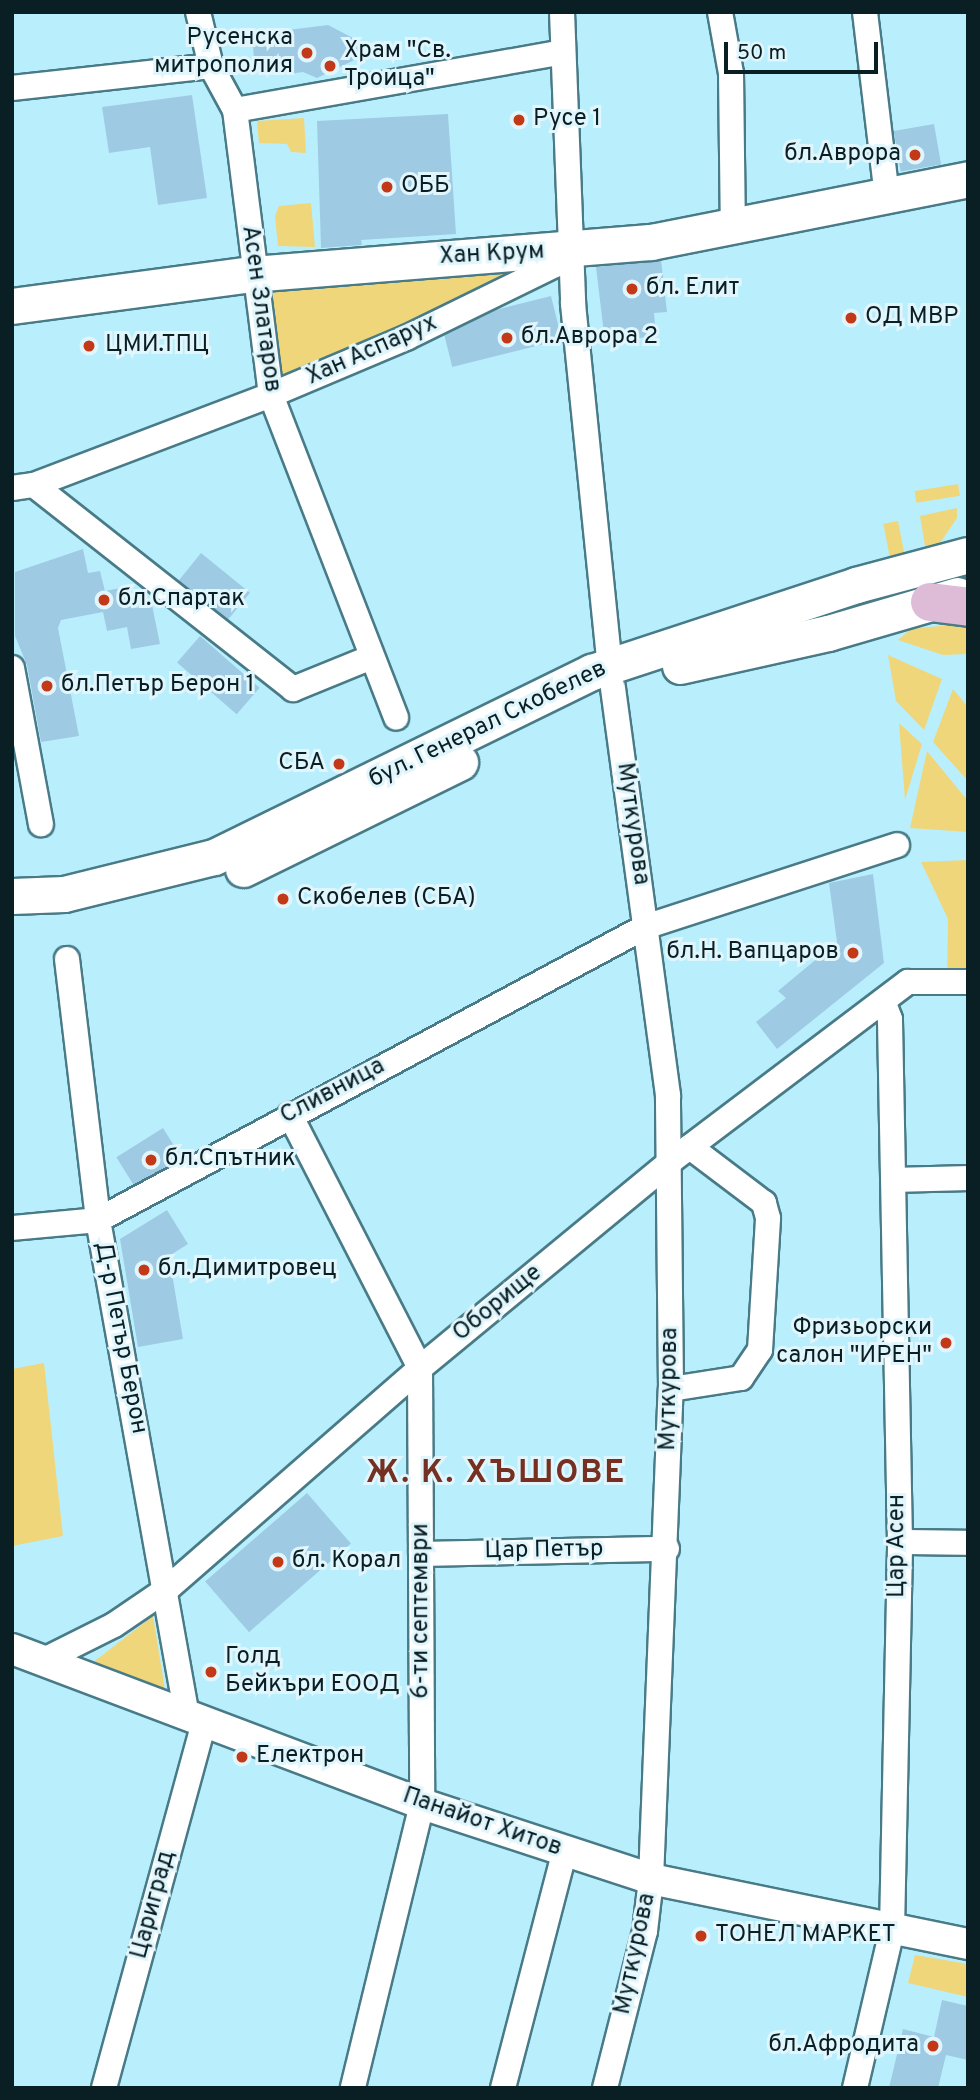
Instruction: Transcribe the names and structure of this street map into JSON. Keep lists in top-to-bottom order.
{
  "streets": {
    "main road": ["Хан Крум", "бул. Генерал Скобелев"],
    "street": [
      "Асен Златаров",
      "Хан Аспарух",
      "Муткурова",
      "Сливница",
      "Оборище",
      "Д-р Петър Берон",
      "Цар Асен",
      "Цар Петър",
      "6-ти септември",
      "Панайот Хитов",
      "Цариград"
    ]
  },
  "crossings": [
    ["Хан Крум", "Асен Златаров"],
    ["Хан Крум", "Хан Аспарух"],
    ["Хан Крум", "Муткурова"],
    ["Асен Златаров", "Хан Аспарух"],
    ["Хан Аспарух", "Муткурова"],
    ["бул. Генерал Скобелев", "Муткурова"],
    ["Муткурова", "Сливница"],
    ["Муткурова", "Оборище"],
    ["Муткурова", "Цар Петър"],
    ["Муткурова", "Панайот Хитов"],
    ["Сливница", "Д-р Петър Берон"],
    ["Сливница", "6-ти септември"],
    ["Оборище", "Д-р Петър Берон"],
    ["Оборище", "Цар Асен"],
    ["Оборище", "6-ти септември"],
    ["Оборище", "Панайот Хитов"],
    ["Д-р Петър Берон", "Панайот Хитов"],
    ["Д-р Петър Берон", "Цариград"],
    ["Цар Асен", "Панайот Хитов"],
    ["Цар Петър", "6-ти септември"],
    ["6-ти септември", "Панайот Хитов"],
    ["Панайот Хитов", "Цариград"]
  ],
  "districts": ["Ж. К. ХЪШОВЕ"],
  "places": [
    "Русенска митрополия",
    "Храм \"Св. Троица\"",
    "Русе 1",
    "бл.Аврора",
    "ОББ",
    "бл. Елит",
    "ОД МВР",
    "бл.Аврора 2",
    "ЦМИ.ТПЦ",
    "бл.Спартак",
    "бл.Петър Берон 1",
    "СБА",
    "Скобелев (СБА)",
    "бл.Н. Вапцаров",
    "бл.Спътник",
    "бл.Димитровец",
    "Фризьорски салон \"ИРЕН\"",
    "бл. Корал",
    "Голд Бейкъри ЕООД",
    "Електрон",
    "ТОНЕЛ МАРКЕТ",
    "бл.Афродита"
  ],
  "scale_bar": "50 m"
}
